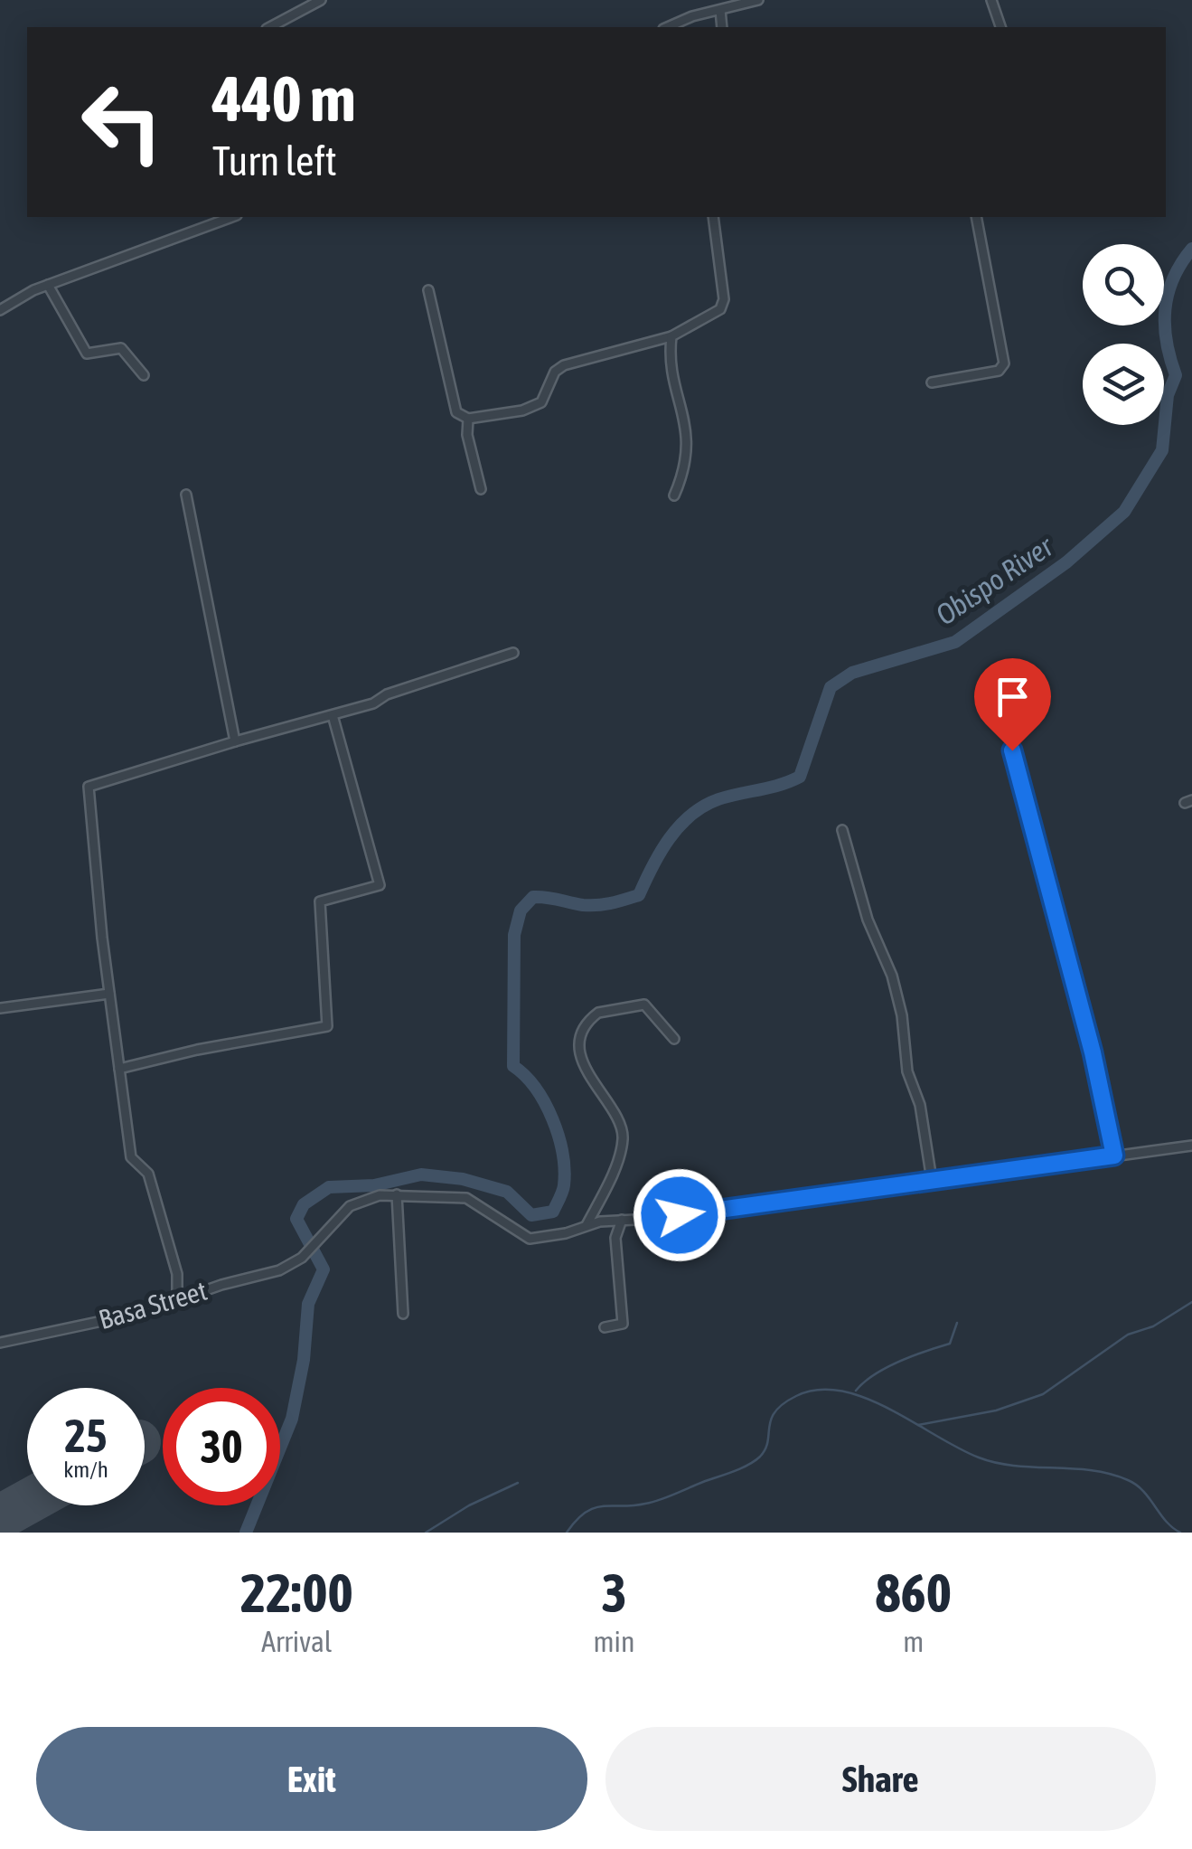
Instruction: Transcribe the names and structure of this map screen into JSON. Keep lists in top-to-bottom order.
{
  "streets": {
    "street": ["Basa Street"]
  },
  "water": ["Obispo River"],
  "page": {
    "turn": ["440 m", "Turn left"],
    "speed": "25 km/h",
    "limit": "30",
    "eta": [
      "22:00",
      "Arrival",
      "3",
      "min",
      "860",
      "m"
    ],
    "buttons": ["Exit", "Share"]
  }
}
